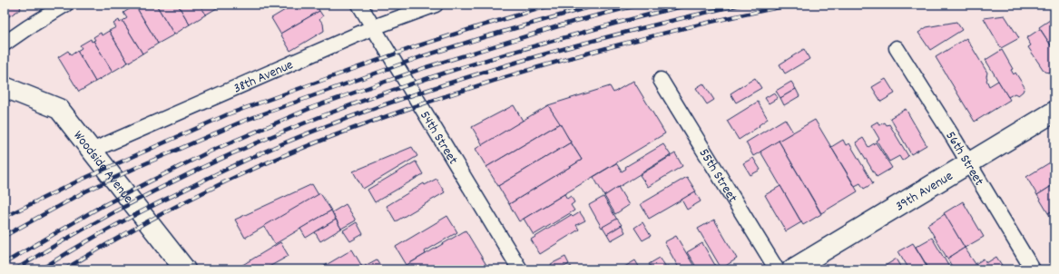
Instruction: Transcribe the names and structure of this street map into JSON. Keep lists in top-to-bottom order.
{
  "streets": {
    "street": [
      "38th Avenue",
      "54th Street",
      "56th Street",
      "Woodside Avenue",
      "55th Street",
      "39th Avenue"
    ]
  },
  "crossings": [
    ["38th Avenue", "54th Street"],
    ["38th Avenue", "Woodside Avenue"],
    ["56th Street", "39th Avenue"]
  ]
}
